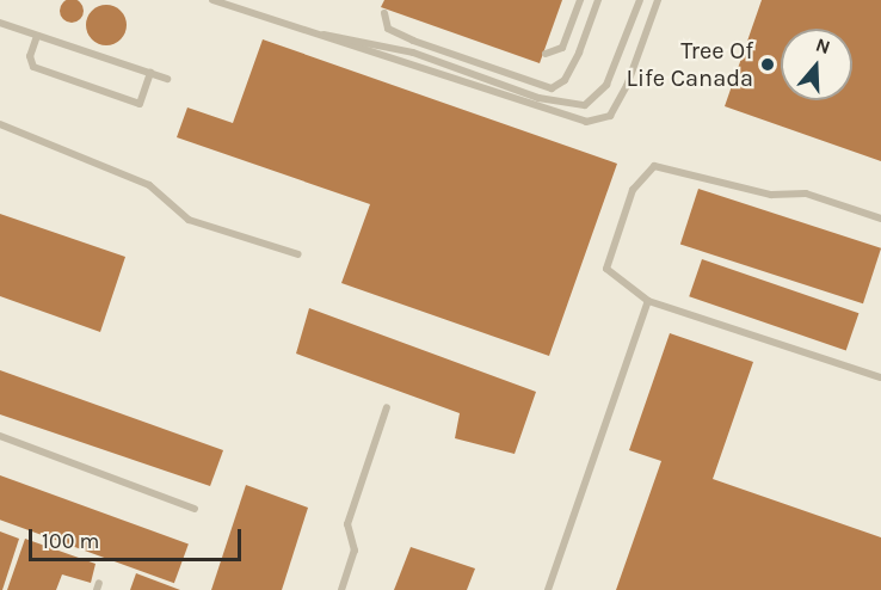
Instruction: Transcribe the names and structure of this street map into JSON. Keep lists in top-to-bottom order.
{
  "places": ["Tree Of Life Canada"],
  "scale_bar": "100 m",
  "north": "top"
}
